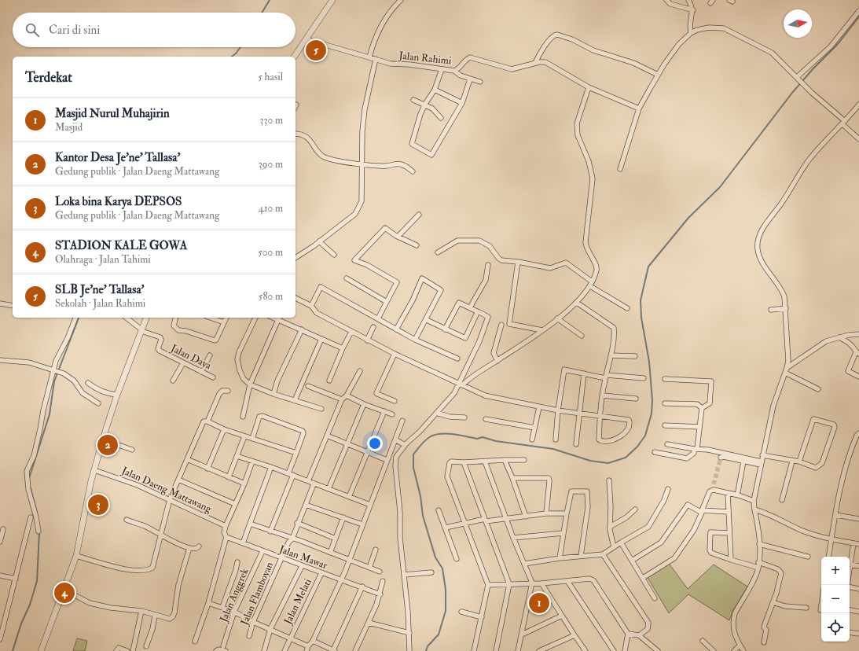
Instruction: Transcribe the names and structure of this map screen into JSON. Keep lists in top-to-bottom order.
{
  "streets": {
    "street": [
      "Jalan Rahimi",
      "Jalan Daya",
      "Jalan Daeng Mattawang",
      "Jalan Mawar",
      "Jalan Flamboyan",
      "Jalan Anggrek",
      "Jalan Melati"
    ]
  },
  "crossings": [
    ["Jalan Mawar", "Jalan Flamboyan"],
    ["Jalan Mawar", "Jalan Anggrek"],
    ["Jalan Mawar", "Jalan Melati"]
  ],
  "north": "right",
  "page": {
    "search": "Cari di sini",
    "pins": [
      "5",
      "2",
      "3",
      "4",
      "1"
    ],
    "heading": ["Terdekat", "5 hasil"],
    "list": [
      {
        "mark": "1",
        "name": "Masjid Nurul Muhajirin",
        "note": "Masjid",
        "value": "330 m"
      },
      {
        "mark": "2",
        "name": "Kantor Desa Je'ne' Tallasa'",
        "note": "Gedung publik · Jalan Daeng Mattawang",
        "value": "390 m"
      },
      {
        "mark": "3",
        "name": "Loka bina Karya DEPSOS",
        "note": "Gedung publik · Jalan Daeng Mattawang",
        "value": "410 m"
      },
      {
        "mark": "4",
        "name": "STADION KALE GOWA",
        "note": "Olahraga · Jalan Tahimi",
        "value": "500 m"
      },
      {
        "mark": "5",
        "name": "SLB Je'ne' Tallasa'",
        "note": "Sekolah · Jalan Rahimi",
        "value": "580 m"
      }
    ],
    "map_buttons": ["+", "−"]
  }
}
